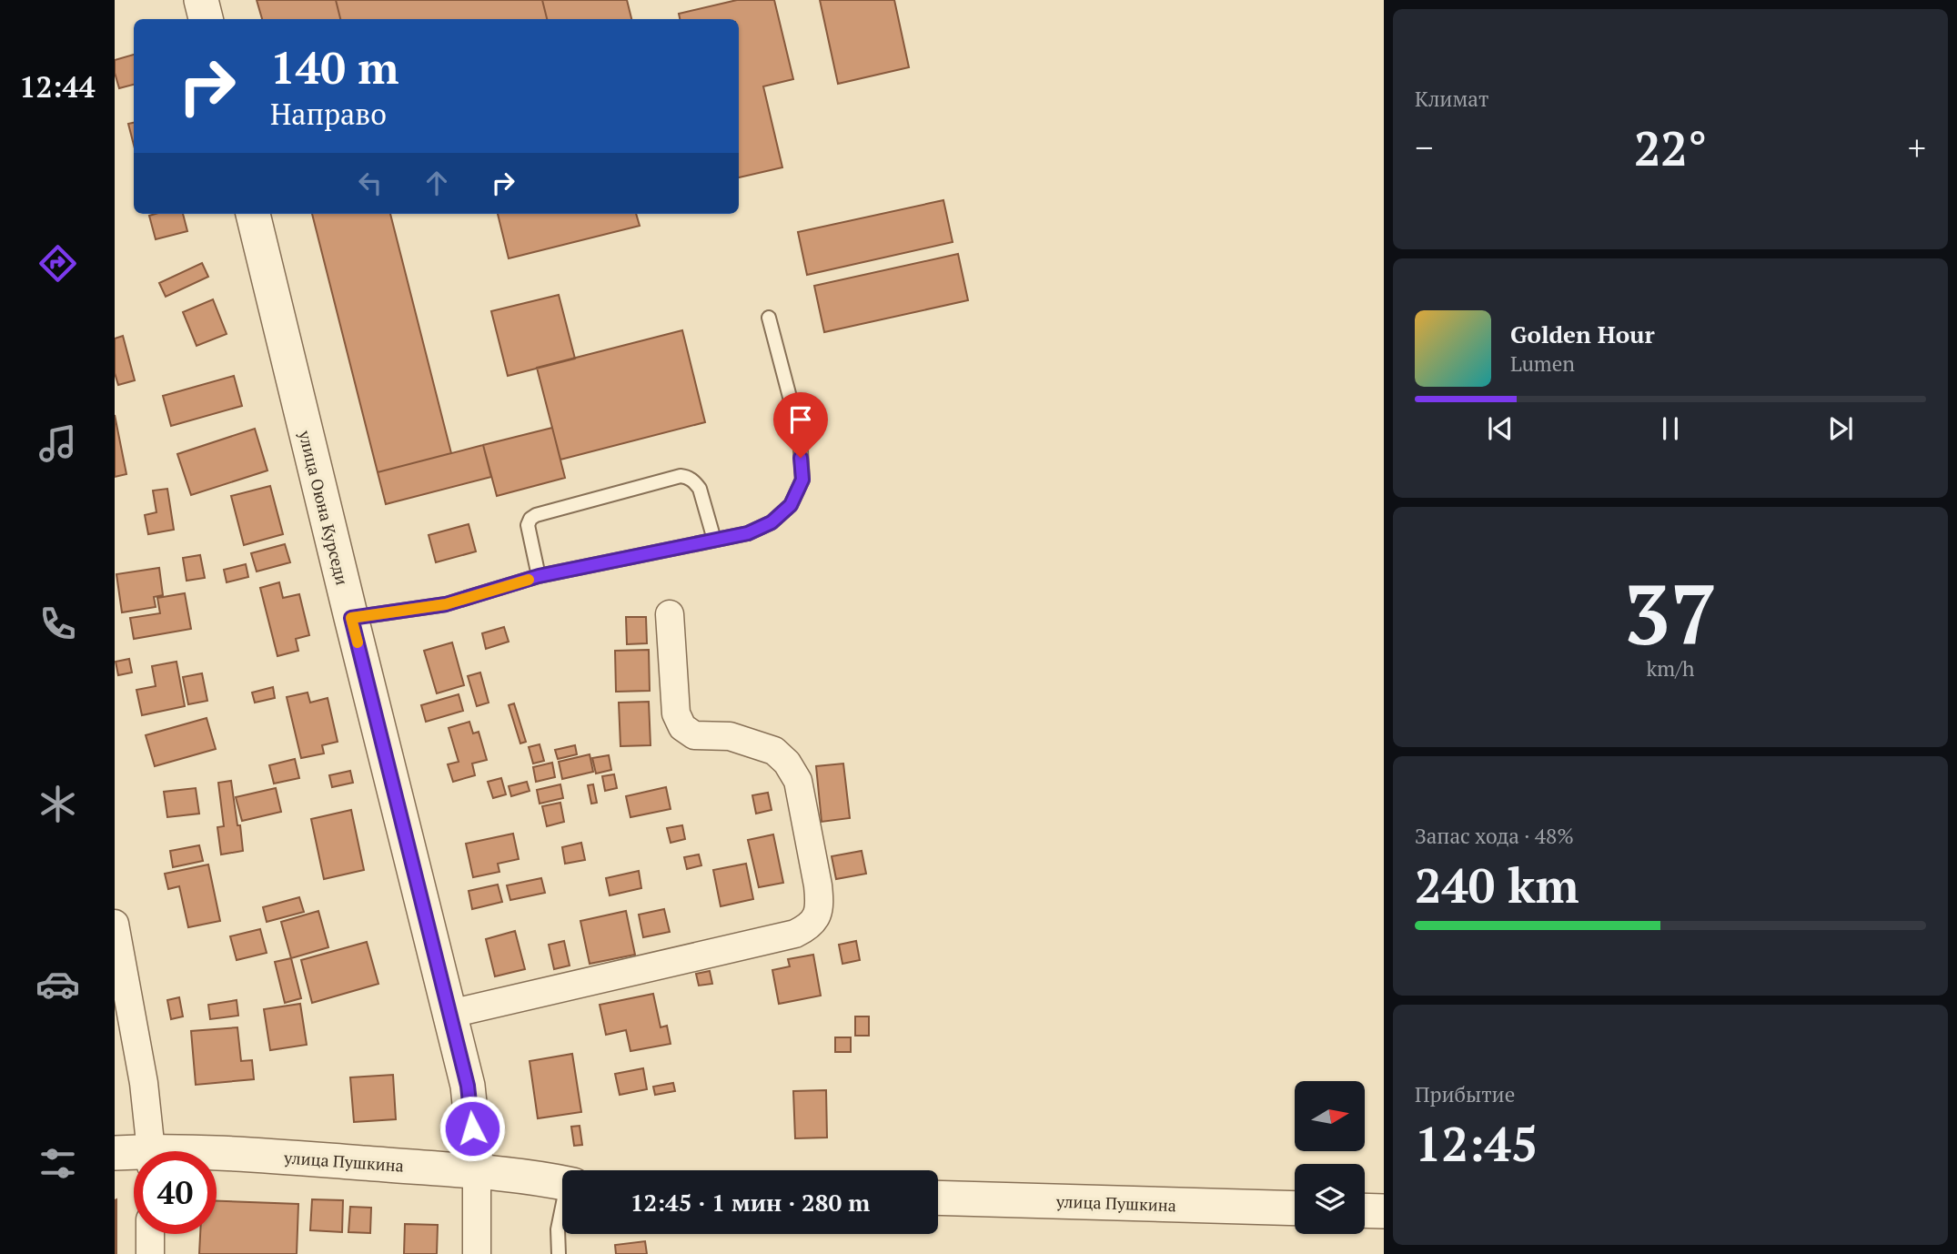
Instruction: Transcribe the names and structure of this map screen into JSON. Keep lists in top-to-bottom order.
{
  "streets": {
    "street": ["улица Оюна Курседи", "улица Пушкина"]
  },
  "crossings": [
    ["улица Оюна Курседи", "улица Пушкина"]
  ],
  "north": "right",
  "page": {
    "tabs": "12:44",
    "tile": [
      "Климат",
      ["37", "km/h"],
      ["Запас хода · 48%", "240 km"],
      ["Прибытие", "12:45"]
    ],
    "turn": ["140 m", "Направо"],
    "heat": ["−", "22°", "+"],
    "song": ["Golden Hour", "Lumen"],
    "limit": "40",
    "trip": "12:45 · 1 мин · 280 m"
  }
}
